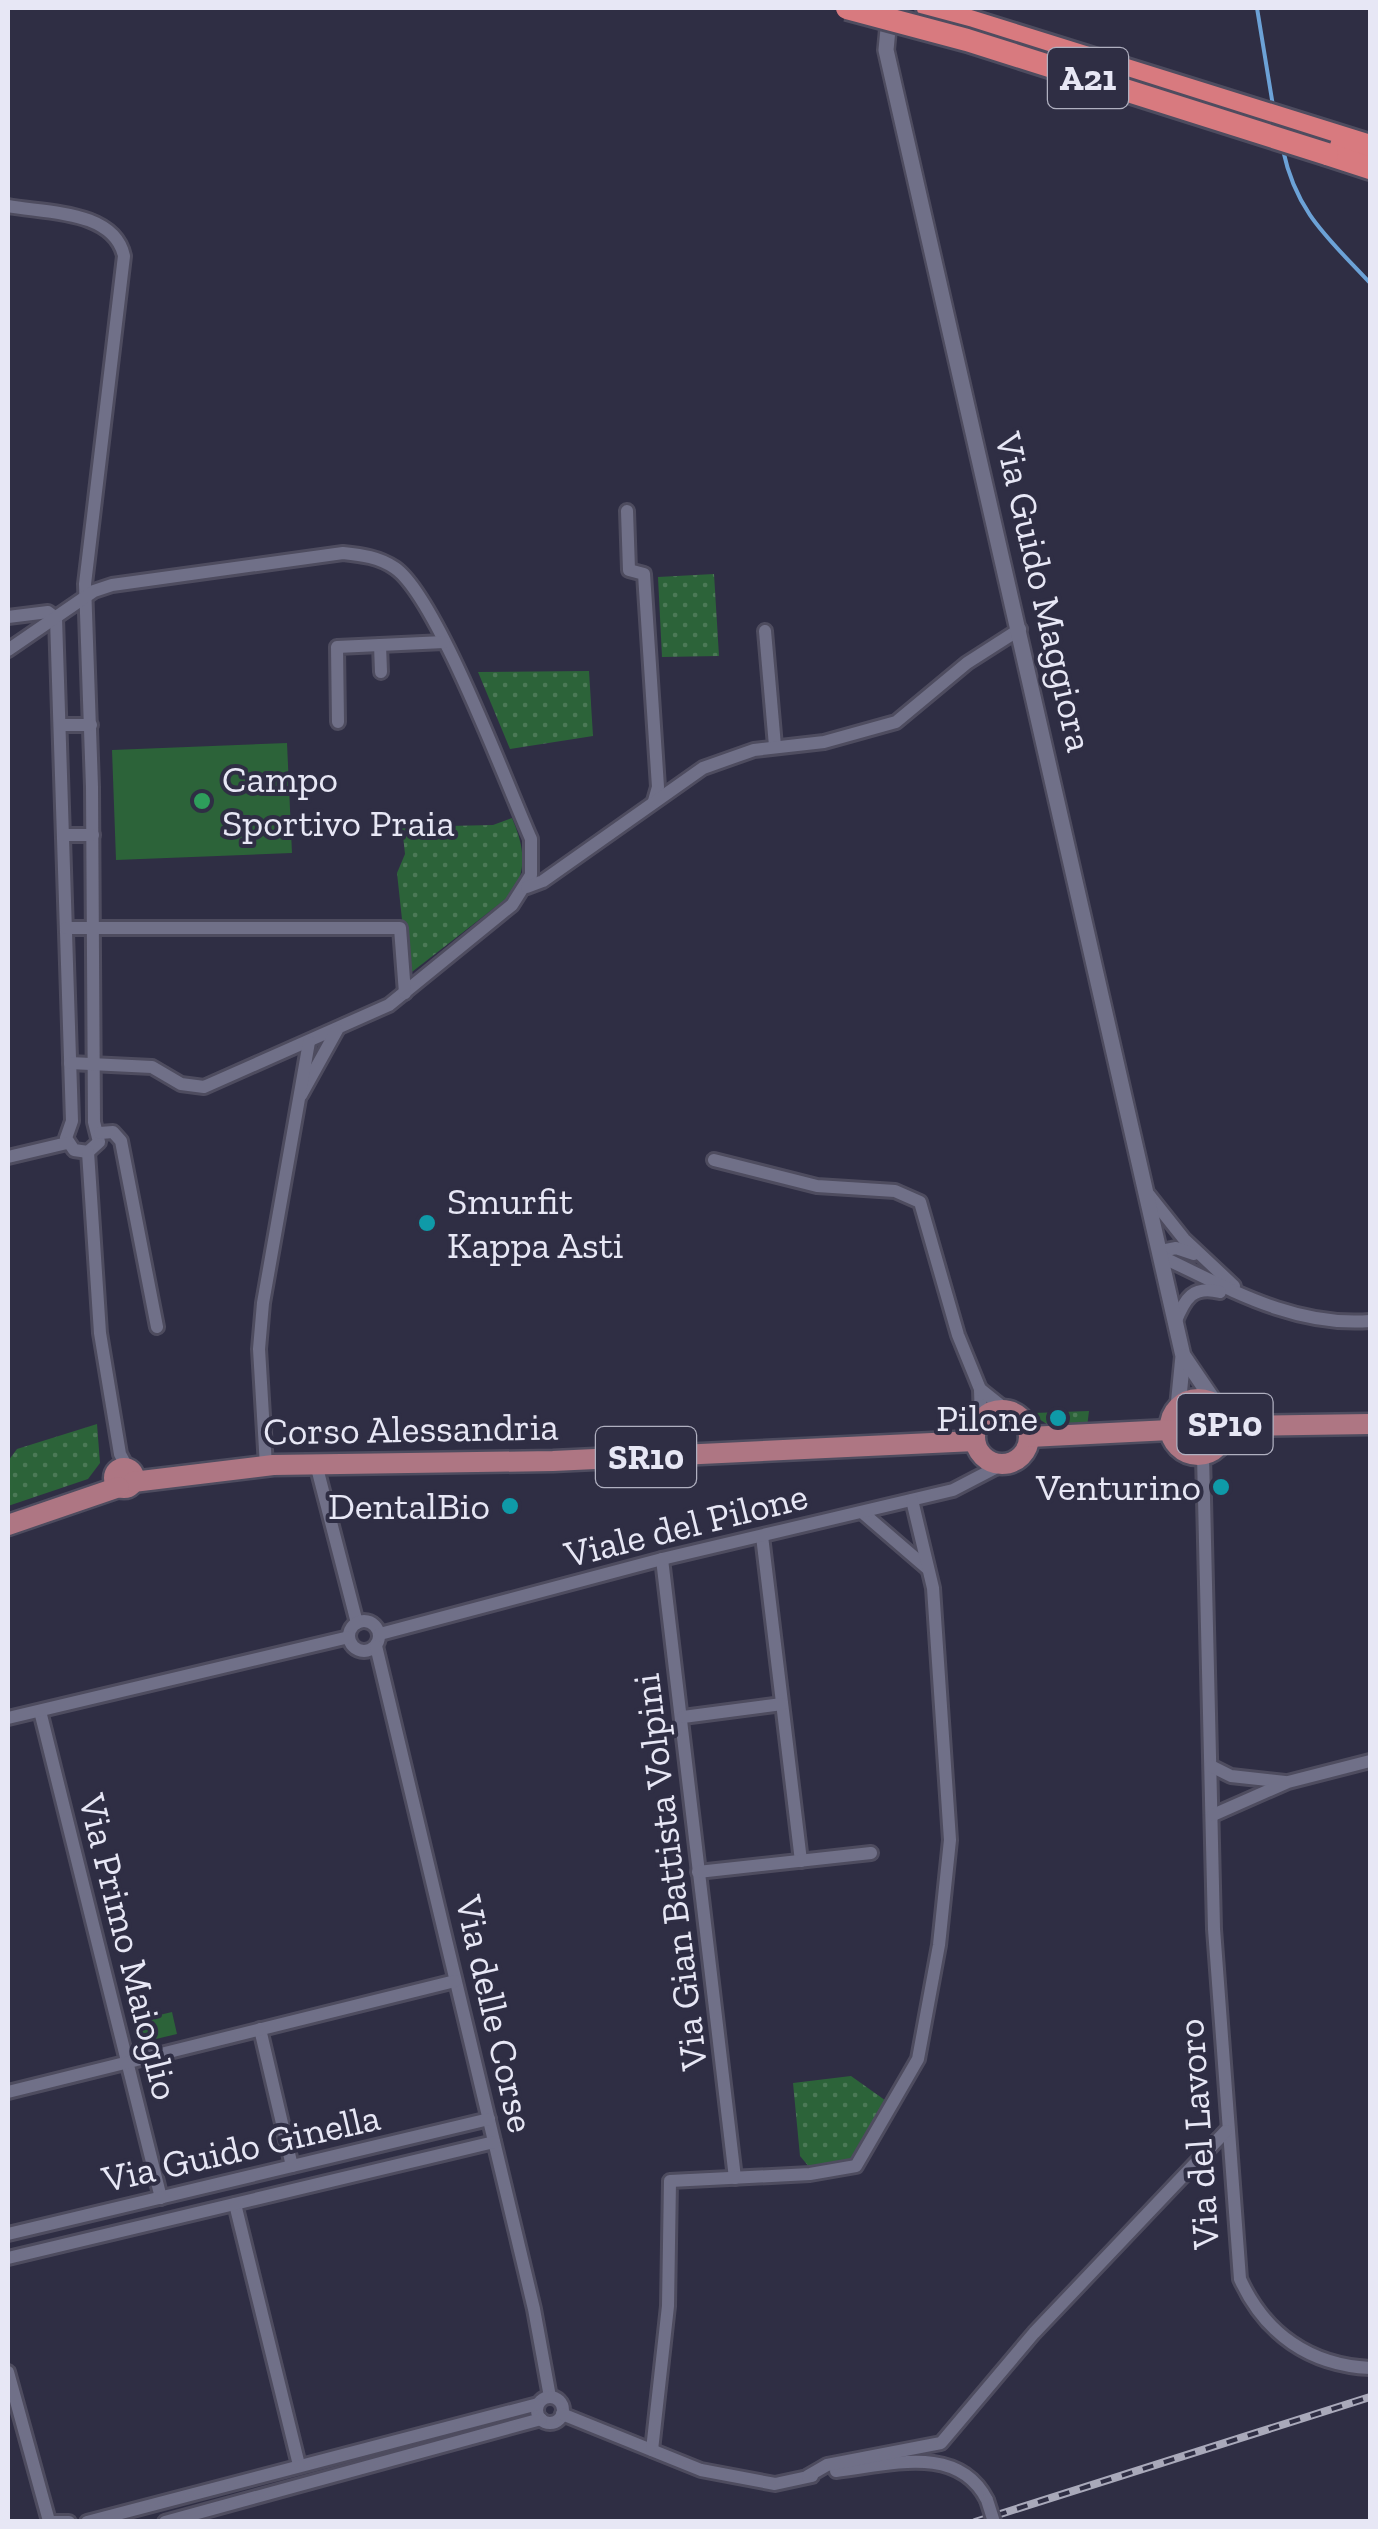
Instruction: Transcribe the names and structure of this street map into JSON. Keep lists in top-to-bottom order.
{
  "streets": {
    "highway": ["A21"],
    "main road": ["SP10", "Corso Alessandria", "SR10"],
    "street": [
      "Via Guido Maggiora",
      "Viale del Pilone",
      "Via Gian Battista Volpini",
      "Via Primo Maioglio",
      "Via delle Corse",
      "Via del Lavoro",
      "Via Guido Ginella"
    ]
  },
  "crossings": [
    ["Via Guido Maggiora", "SP10"],
    ["Via Guido Maggiora", "Via del Lavoro"],
    ["SP10", "Via del Lavoro"],
    ["Corso Alessandria", "Viale del Pilone"],
    ["Viale del Pilone", "Via Gian Battista Volpini"],
    ["Viale del Pilone", "Via delle Corse"],
    ["Via Primo Maioglio", "Via Guido Ginella"],
    ["Via delle Corse", "Via Guido Ginella"]
  ],
  "places": [
    "Campo Sportivo Praia",
    "Smurfit Kappa Asti",
    "Pilone",
    "Venturino",
    "DentalBio"
  ]
}
